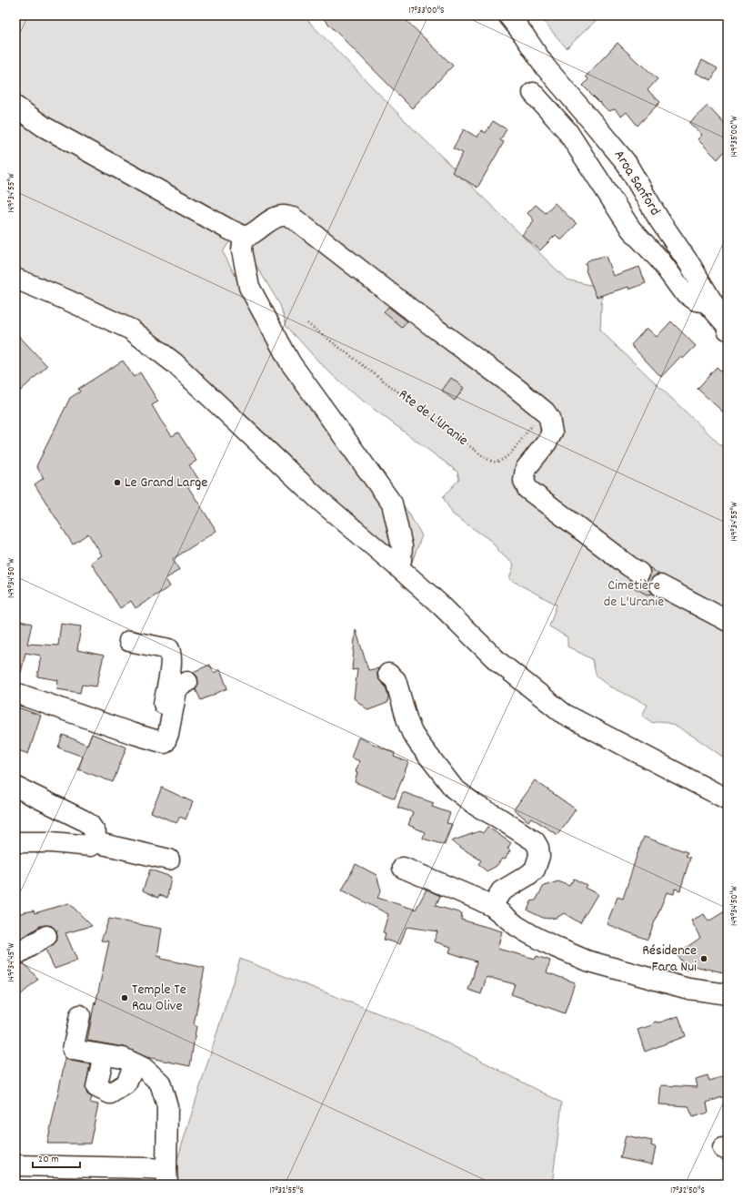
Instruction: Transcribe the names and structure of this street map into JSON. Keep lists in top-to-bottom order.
{
  "streets": {
    "street": ["Aroa Sanford"],
    "path": ["Rte de L'Uranie"]
  },
  "parks": ["Cimetière de L'Uranie"],
  "places": ["Le Grand Large", "Résidence Fara Nui", "Temple Te Rau Olive"],
  "scale_bar": "20 m",
  "coordinates": [
    "17°33'00\"S",
    "149°35'00\"W",
    "149°34'55\"W",
    "149°34'50\"W",
    "149°34'45\"W",
    "17°32'55\"S",
    "17°32'50\"S"
  ]
}
